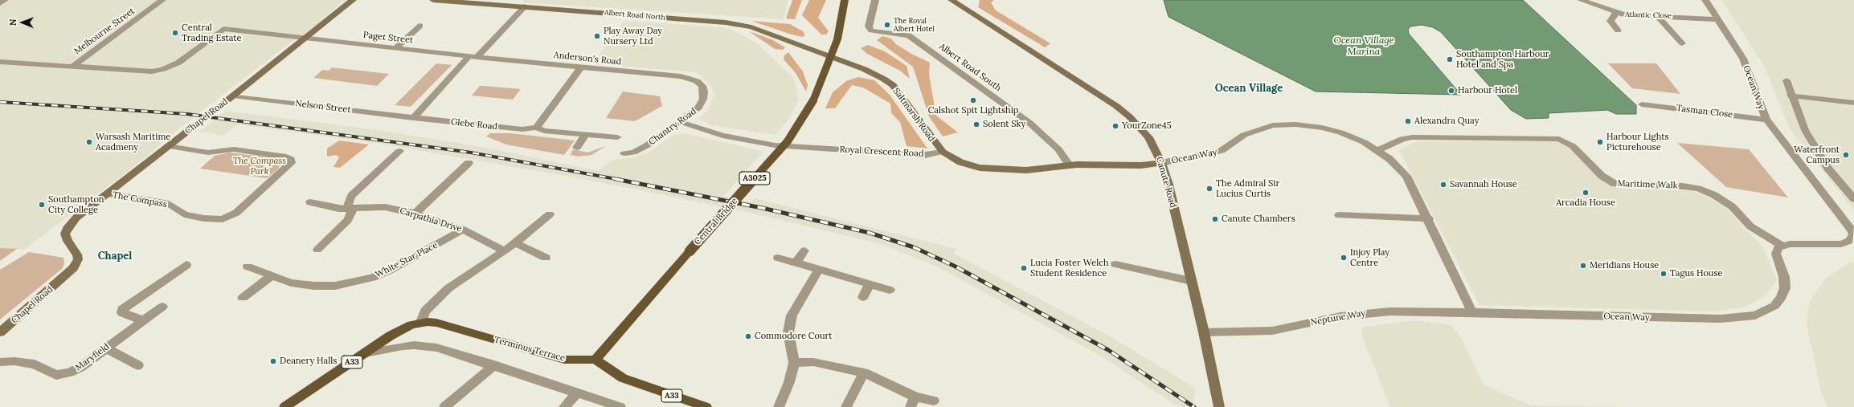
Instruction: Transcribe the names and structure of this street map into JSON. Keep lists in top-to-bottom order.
{
  "streets": {
    "main road": [
      "Albert Road North",
      "Saltmarsh Road",
      "Chapel Road",
      "A3025",
      "Canute Road",
      "Central Bridge",
      "Terminus Terrace",
      "A33"
    ],
    "street": [
      "Atlantic Close",
      "Melbourne Street",
      "Paget Street",
      "Anderson's Road",
      "Albert Road South",
      "Ocean Way",
      "Nelson Street",
      "Tasman Close",
      "Glebe Road",
      "Chantry Road",
      "Royal Crescent Road",
      "Maritime Walk",
      "The Compass",
      "Carpathia Drive",
      "White Star Place",
      "Neptune Way",
      "Maryfield"
    ]
  },
  "crossings": [
    ["Albert Road North", "Saltmarsh Road"],
    ["Albert Road North", "A3025"],
    ["Albert Road North", "Central Bridge"],
    ["Atlantic Close", "Ocean Way"],
    ["Melbourne Street", "Paget Street"],
    ["Paget Street", "Anderson's Road"],
    ["Paget Street", "Chapel Road"],
    ["Anderson's Road", "Chantry Road"],
    ["Ocean Way", "Tasman Close"],
    ["Ocean Way", "Canute Road"],
    ["Ocean Way", "Maritime Walk"],
    ["Ocean Way", "Neptune Way"],
    ["Nelson Street", "Chapel Road"],
    ["Nelson Street", "Glebe Road"],
    ["Saltmarsh Road", "Royal Crescent Road"],
    ["Saltmarsh Road", "A3025"],
    ["Saltmarsh Road", "Central Bridge"],
    ["Chapel Road", "The Compass"],
    ["Chantry Road", "Royal Crescent Road"],
    ["A3025", "Central Bridge"],
    ["Canute Road", "Neptune Way"],
    ["Carpathia Drive", "White Star Place"],
    ["Central Bridge", "Terminus Terrace"],
    ["Central Bridge", "A33"],
    ["Terminus Terrace", "A33"]
  ],
  "districts": ["Ocean Village", "Chapel"],
  "water": ["Ocean Village Marina"],
  "parks": ["The Compass Park"],
  "places": [
    "The Royal Albert Hotel",
    "Central Trading Estate",
    "Play Away Day Nursery Ltd",
    "Southampton Harbour Hotel and Spa",
    "Harbour Hotel",
    "Calshot Spit Lightship",
    "Alexandra Quay",
    "Solent Sky",
    "YourZone45",
    "Warsash Maritime Acadmeny",
    "Harbour Lights Picturehouse",
    "Waterfront Campus",
    "Savannah House",
    "The Admiral Sir Lucius Curtis",
    "Arcadia House",
    "Southampton City College",
    "Canute Chambers",
    "Injoy Play Centre",
    "Meridians House",
    "Lucia Foster Welch Student Residence",
    "Tagus House",
    "Commodore Court",
    "Deanery Halls"
  ],
  "north": "left"
}
